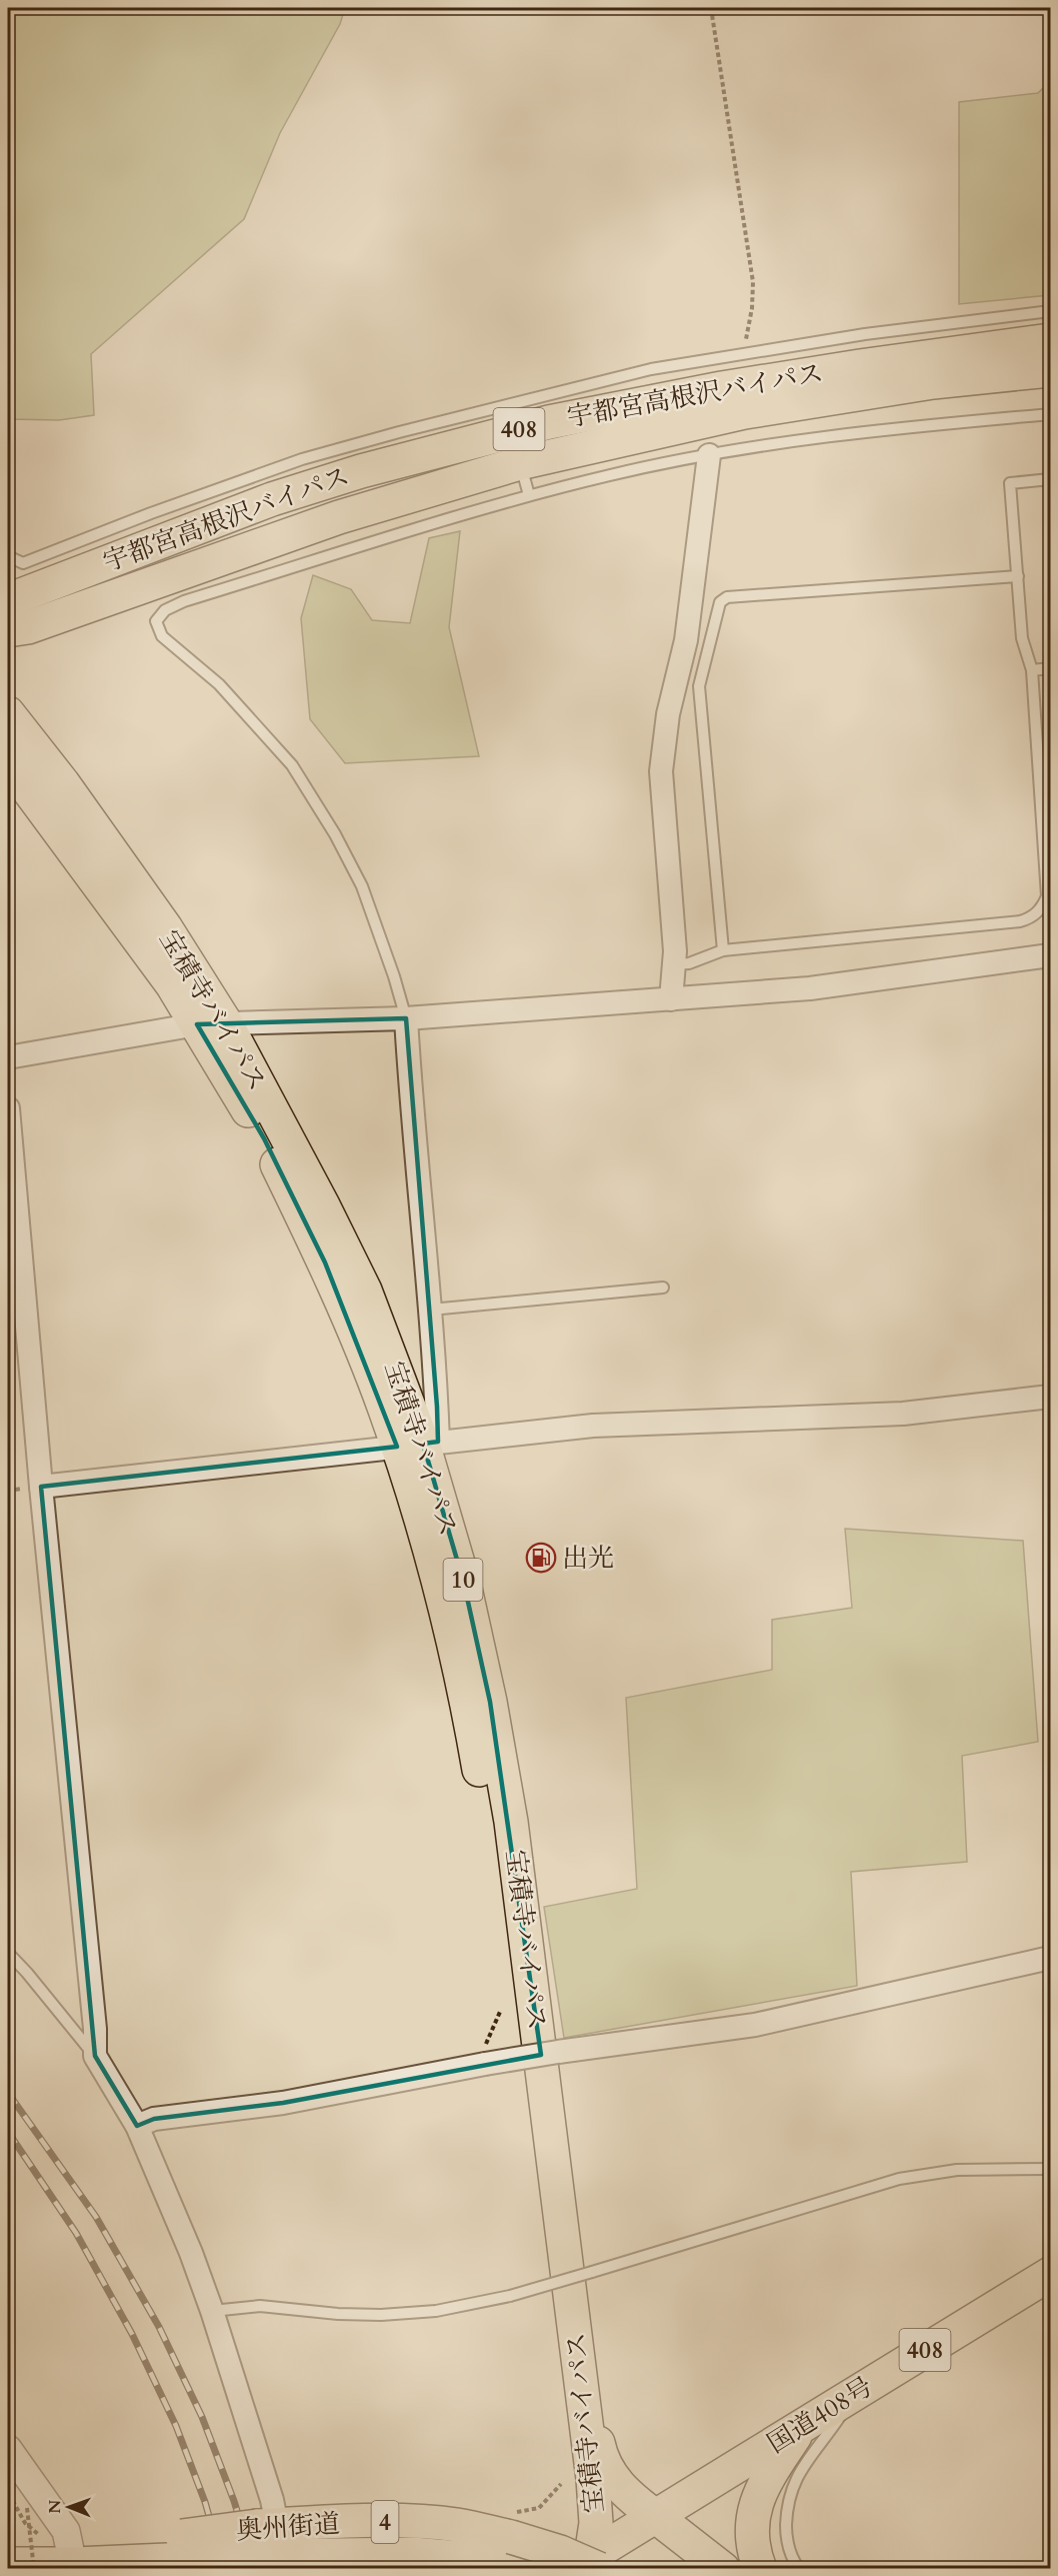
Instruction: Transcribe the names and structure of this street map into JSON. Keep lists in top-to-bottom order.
{
  "streets": {
    "main road": [
      "宇都宮高根沢バイパス",
      "408",
      "宝積寺バイパス",
      "10",
      "国道408号",
      "4",
      "奥州街道"
    ]
  },
  "crossings": [
    ["宝積寺バイパス", "国道408号"],
    ["宝積寺バイパス", "4"],
    ["宝積寺バイパス", "奥州街道"],
    ["国道408号", "4"],
    ["国道408号", "奥州街道"],
    ["4", "奥州街道"]
  ],
  "places": {
    "fuel station": ["出光"]
  },
  "north": "left"
}
